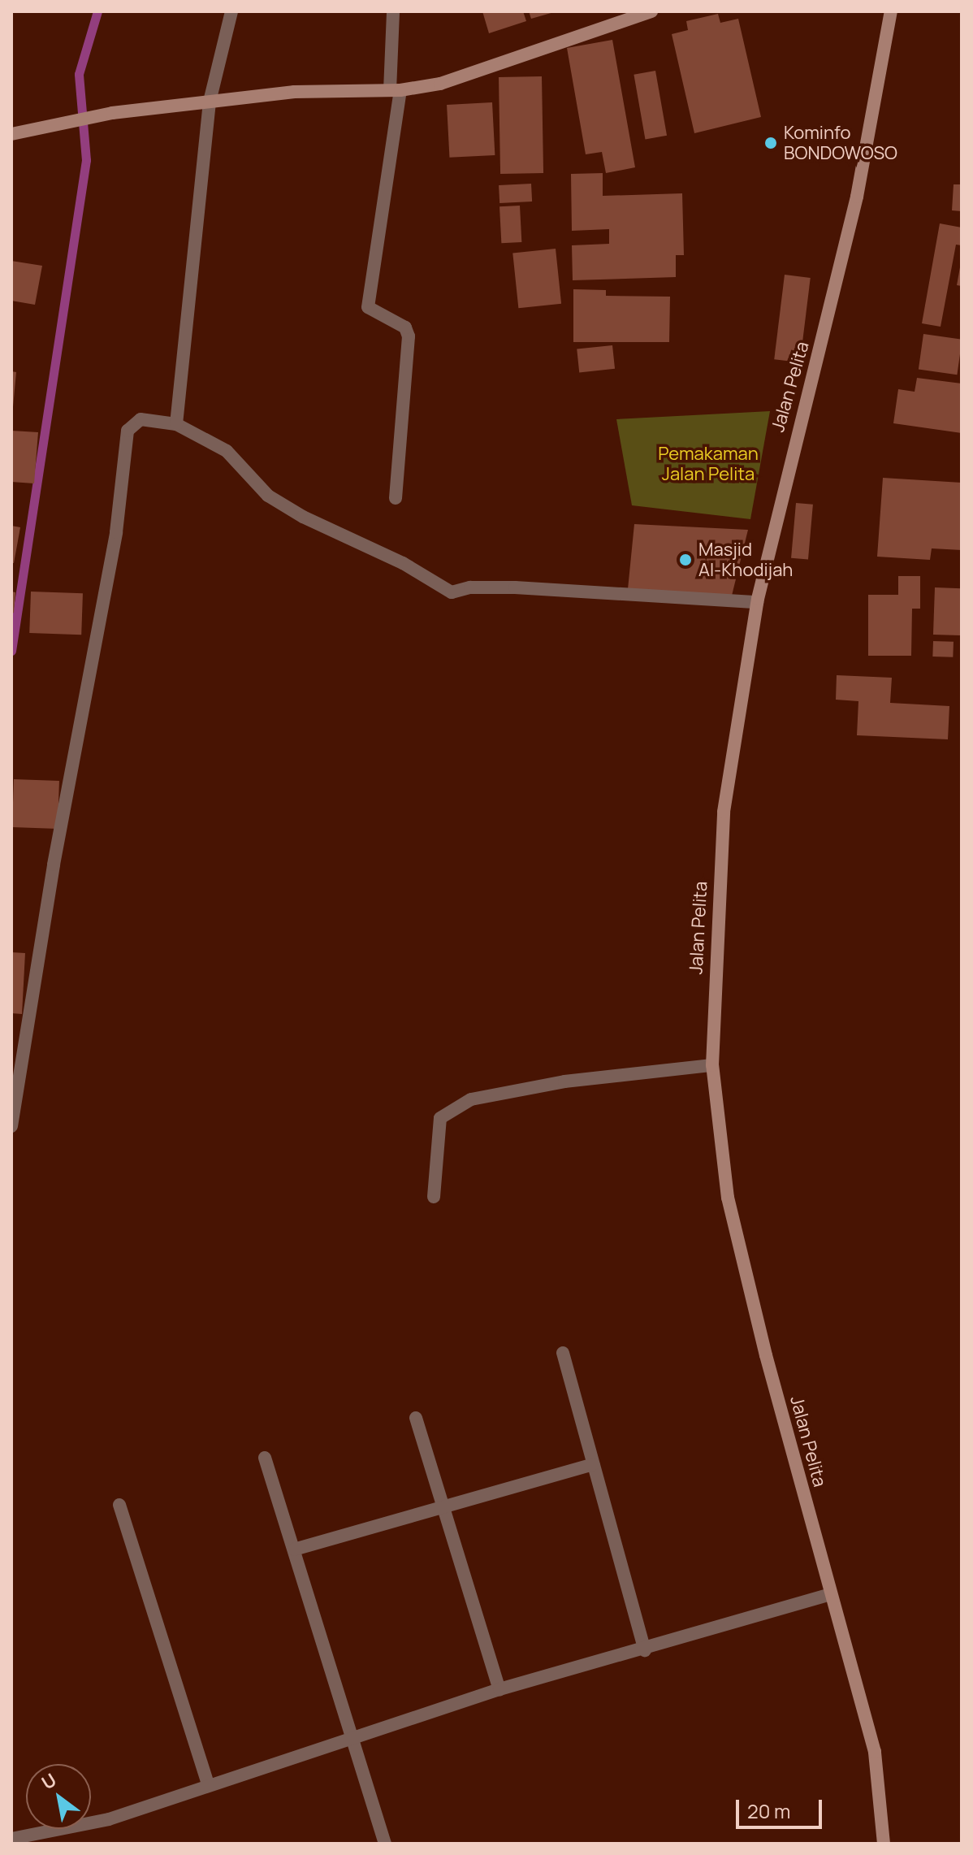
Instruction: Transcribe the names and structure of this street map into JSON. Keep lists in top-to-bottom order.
{
  "streets": {
    "main road": ["Jalan Pelita"]
  },
  "parks": ["Pemakaman Jalan Pelita"],
  "places": ["Kominfo BONDOWOSO", "Masjid Al-Khodijah"],
  "scale_bar": "20 m",
  "north": "top left"
}
